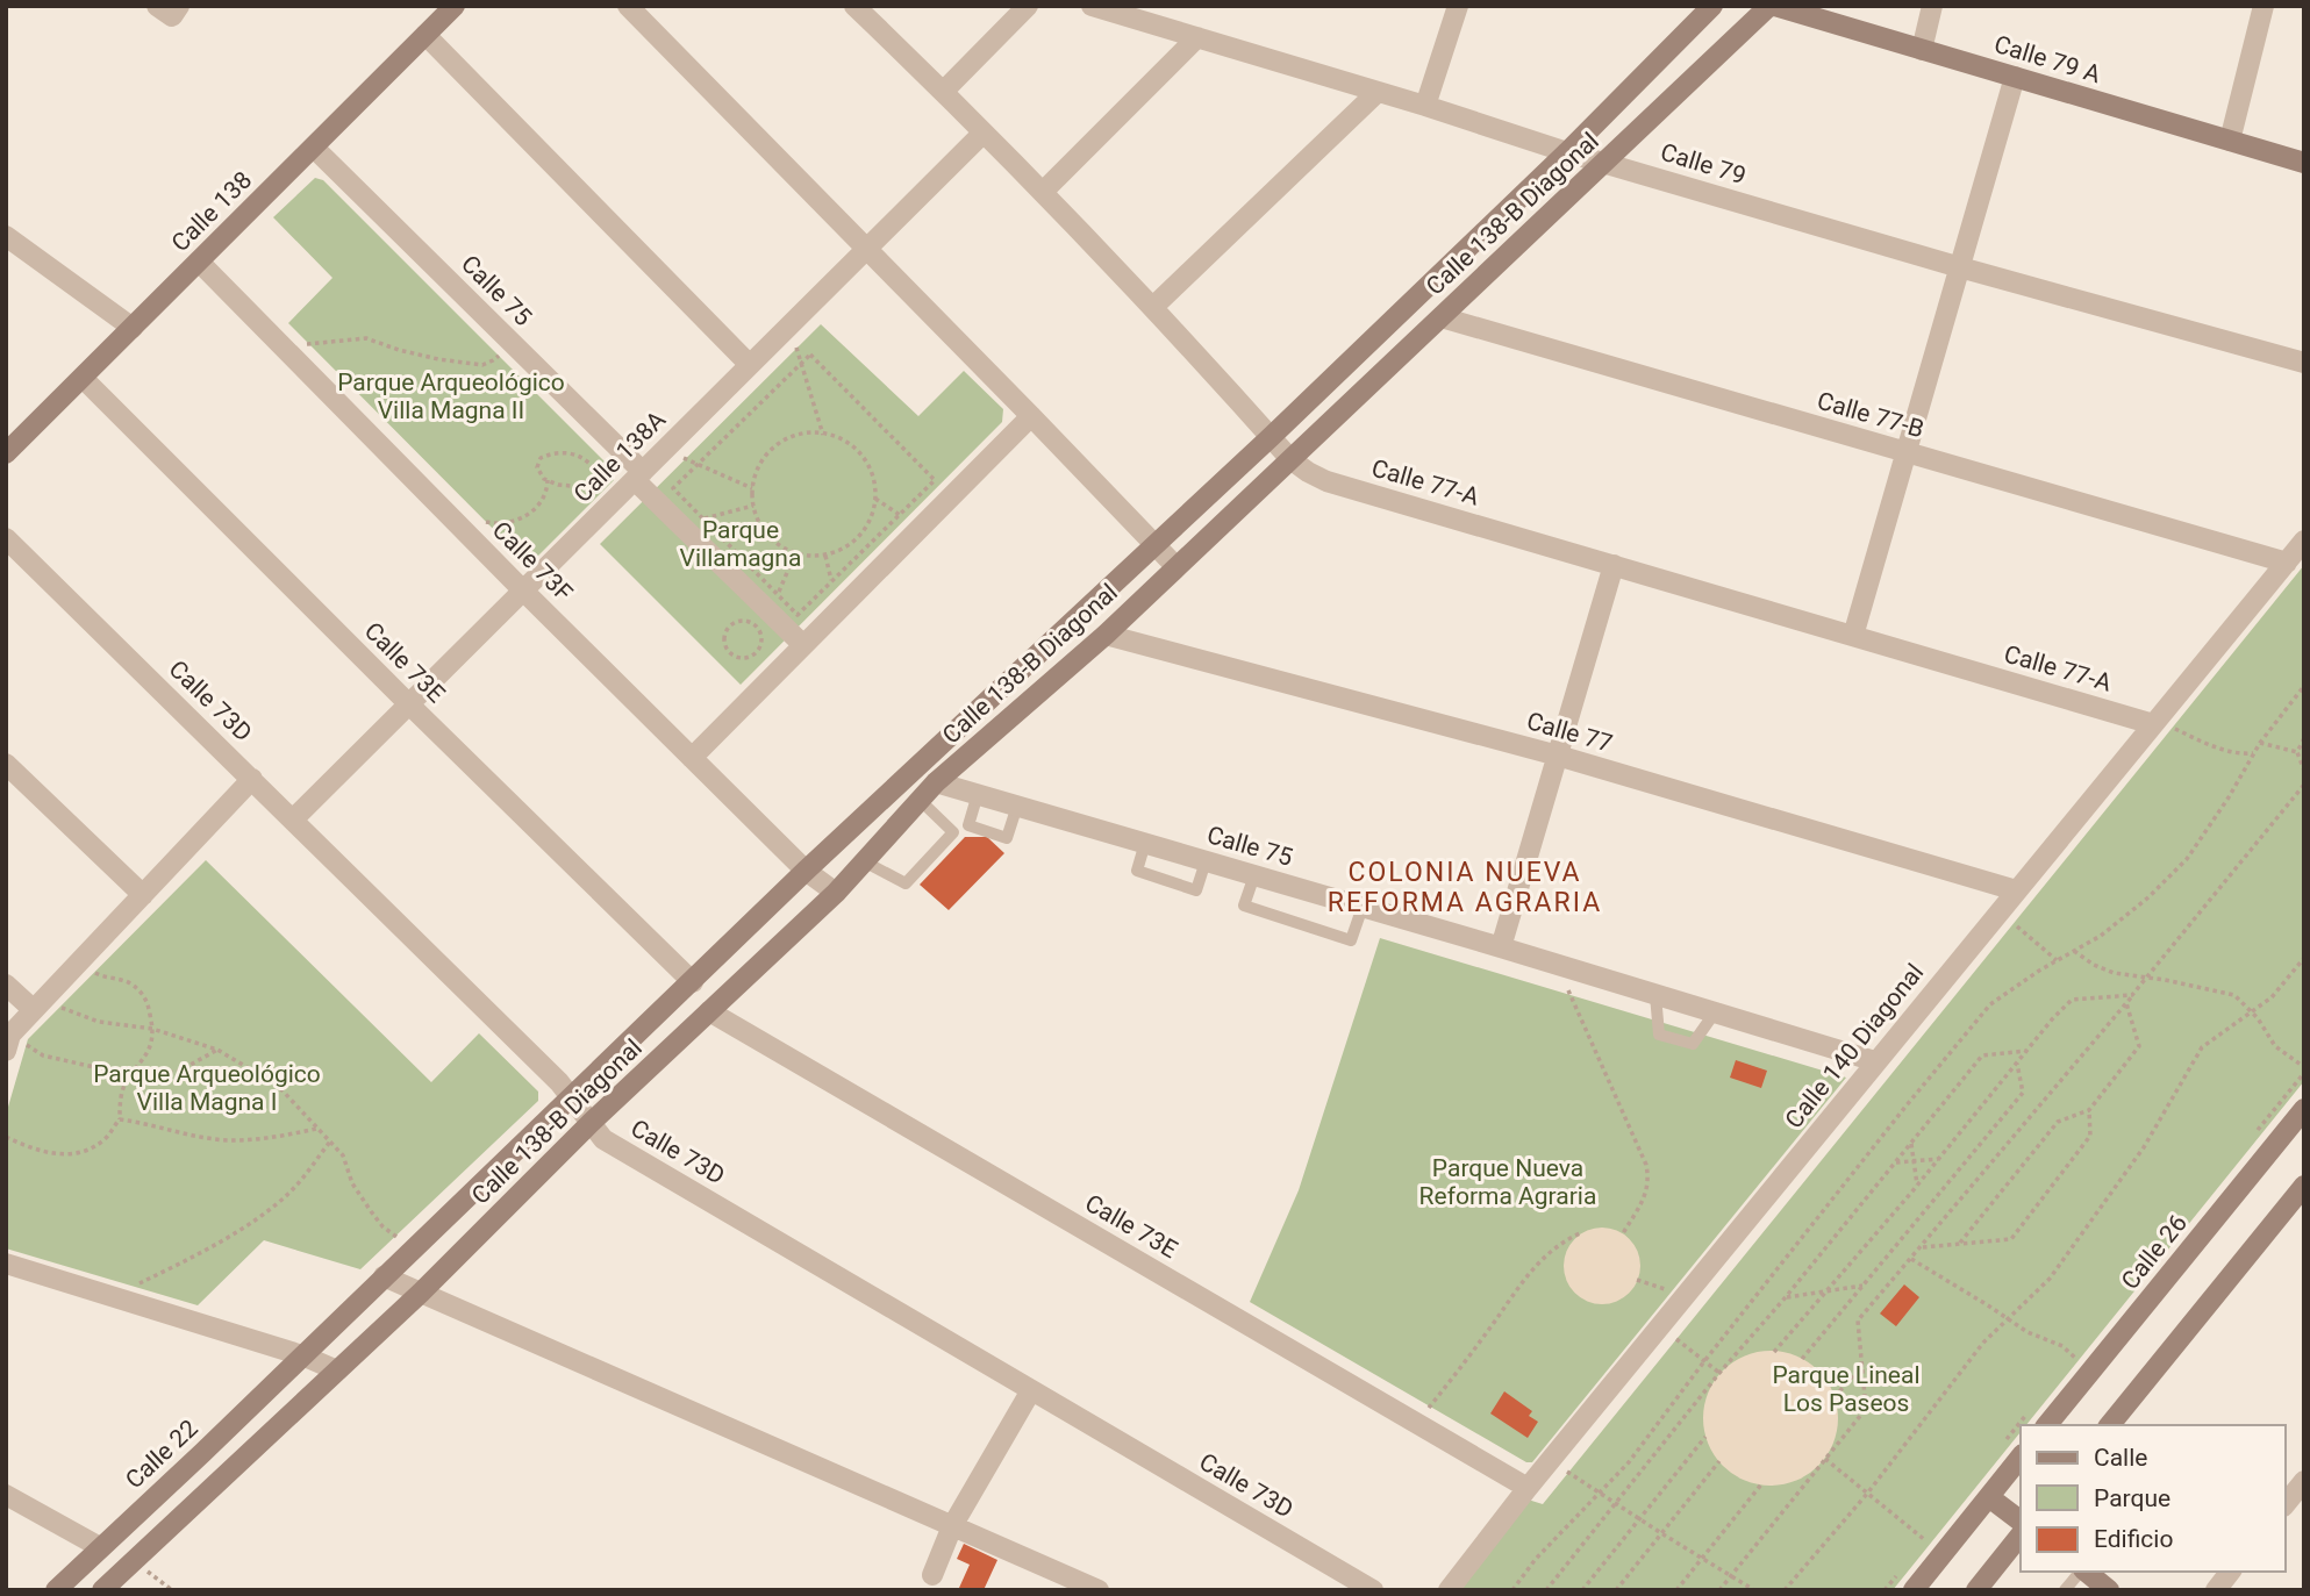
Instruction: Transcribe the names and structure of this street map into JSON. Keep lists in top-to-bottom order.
{
  "streets": {
    "street": [
      "Calle 79 A",
      "Calle 79",
      "Calle 138",
      "Calle 138-B Diagonal",
      "Calle 75",
      "Calle 77-B",
      "Calle 138A",
      "Calle 77-A",
      "Calle 73F",
      "Calle 73E",
      "Calle 73D",
      "Calle 77",
      "Calle 140 Diagonal",
      "Calle 26",
      "Calle 22"
    ]
  },
  "crossings": [
    ["Calle 79 A", "Calle 138-B Diagonal"],
    ["Calle 79", "Calle 138-B Diagonal"],
    ["Calle 138", "Calle 75"],
    ["Calle 138", "Calle 73F"],
    ["Calle 138", "Calle 73E"],
    ["Calle 138-B Diagonal", "Calle 75"],
    ["Calle 138-B Diagonal", "Calle 77-B"],
    ["Calle 138-B Diagonal", "Calle 77-A"],
    ["Calle 138-B Diagonal", "Calle 73F"],
    ["Calle 138-B Diagonal", "Calle 73E"],
    ["Calle 138-B Diagonal", "Calle 73D"],
    ["Calle 138-B Diagonal", "Calle 77"],
    ["Calle 138-B Diagonal", "Calle 22"],
    ["Calle 75", "Calle 138A"],
    ["Calle 75", "Calle 140 Diagonal"],
    ["Calle 77-B", "Calle 140 Diagonal"],
    ["Calle 138A", "Calle 77-A"],
    ["Calle 138A", "Calle 73F"],
    ["Calle 138A", "Calle 73E"],
    ["Calle 138A", "Calle 73D"],
    ["Calle 77-A", "Calle 140 Diagonal"],
    ["Calle 73E", "Calle 140 Diagonal"],
    ["Calle 77", "Calle 140 Diagonal"]
  ],
  "districts": ["COLONIA NUEVA REFORMA AGRARIA"],
  "parks": [
    "Parque Arqueológico Villa Magna II",
    "Parque Villamagna",
    "Parque Arqueológico Villa Magna I",
    "Parque Nueva Reforma Agraria",
    "Parque Lineal Los Paseos"
  ],
  "legend": ["Calle", "Parque", "Edificio"]
}
